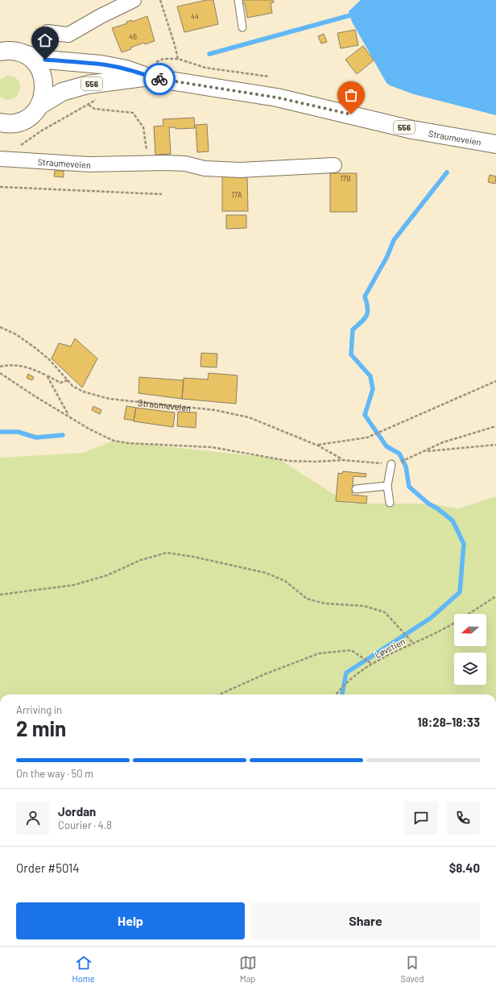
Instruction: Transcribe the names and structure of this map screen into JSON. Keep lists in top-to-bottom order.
{
  "streets": {
    "main road": ["556", "Straumeveien"],
    "path": ["Løvstien"]
  },
  "crossings": [
    ["556", "Straumeveien"]
  ],
  "house_numbers": [
    "44",
    "46",
    "17B",
    "17A"
  ],
  "north": "left",
  "page": {
    "heading": ["2 min", "Arriving in", "18:28–18:33"],
    "panel": [
      "Jordan",
      "Courier · 4.8",
      "Order #5014",
      "$8.40"
    ],
    "bar": "On the way · 50 m",
    "buttons": ["Help", "Share"],
    "tabs": ["Home", "Map", "Saved"]
  }
}
